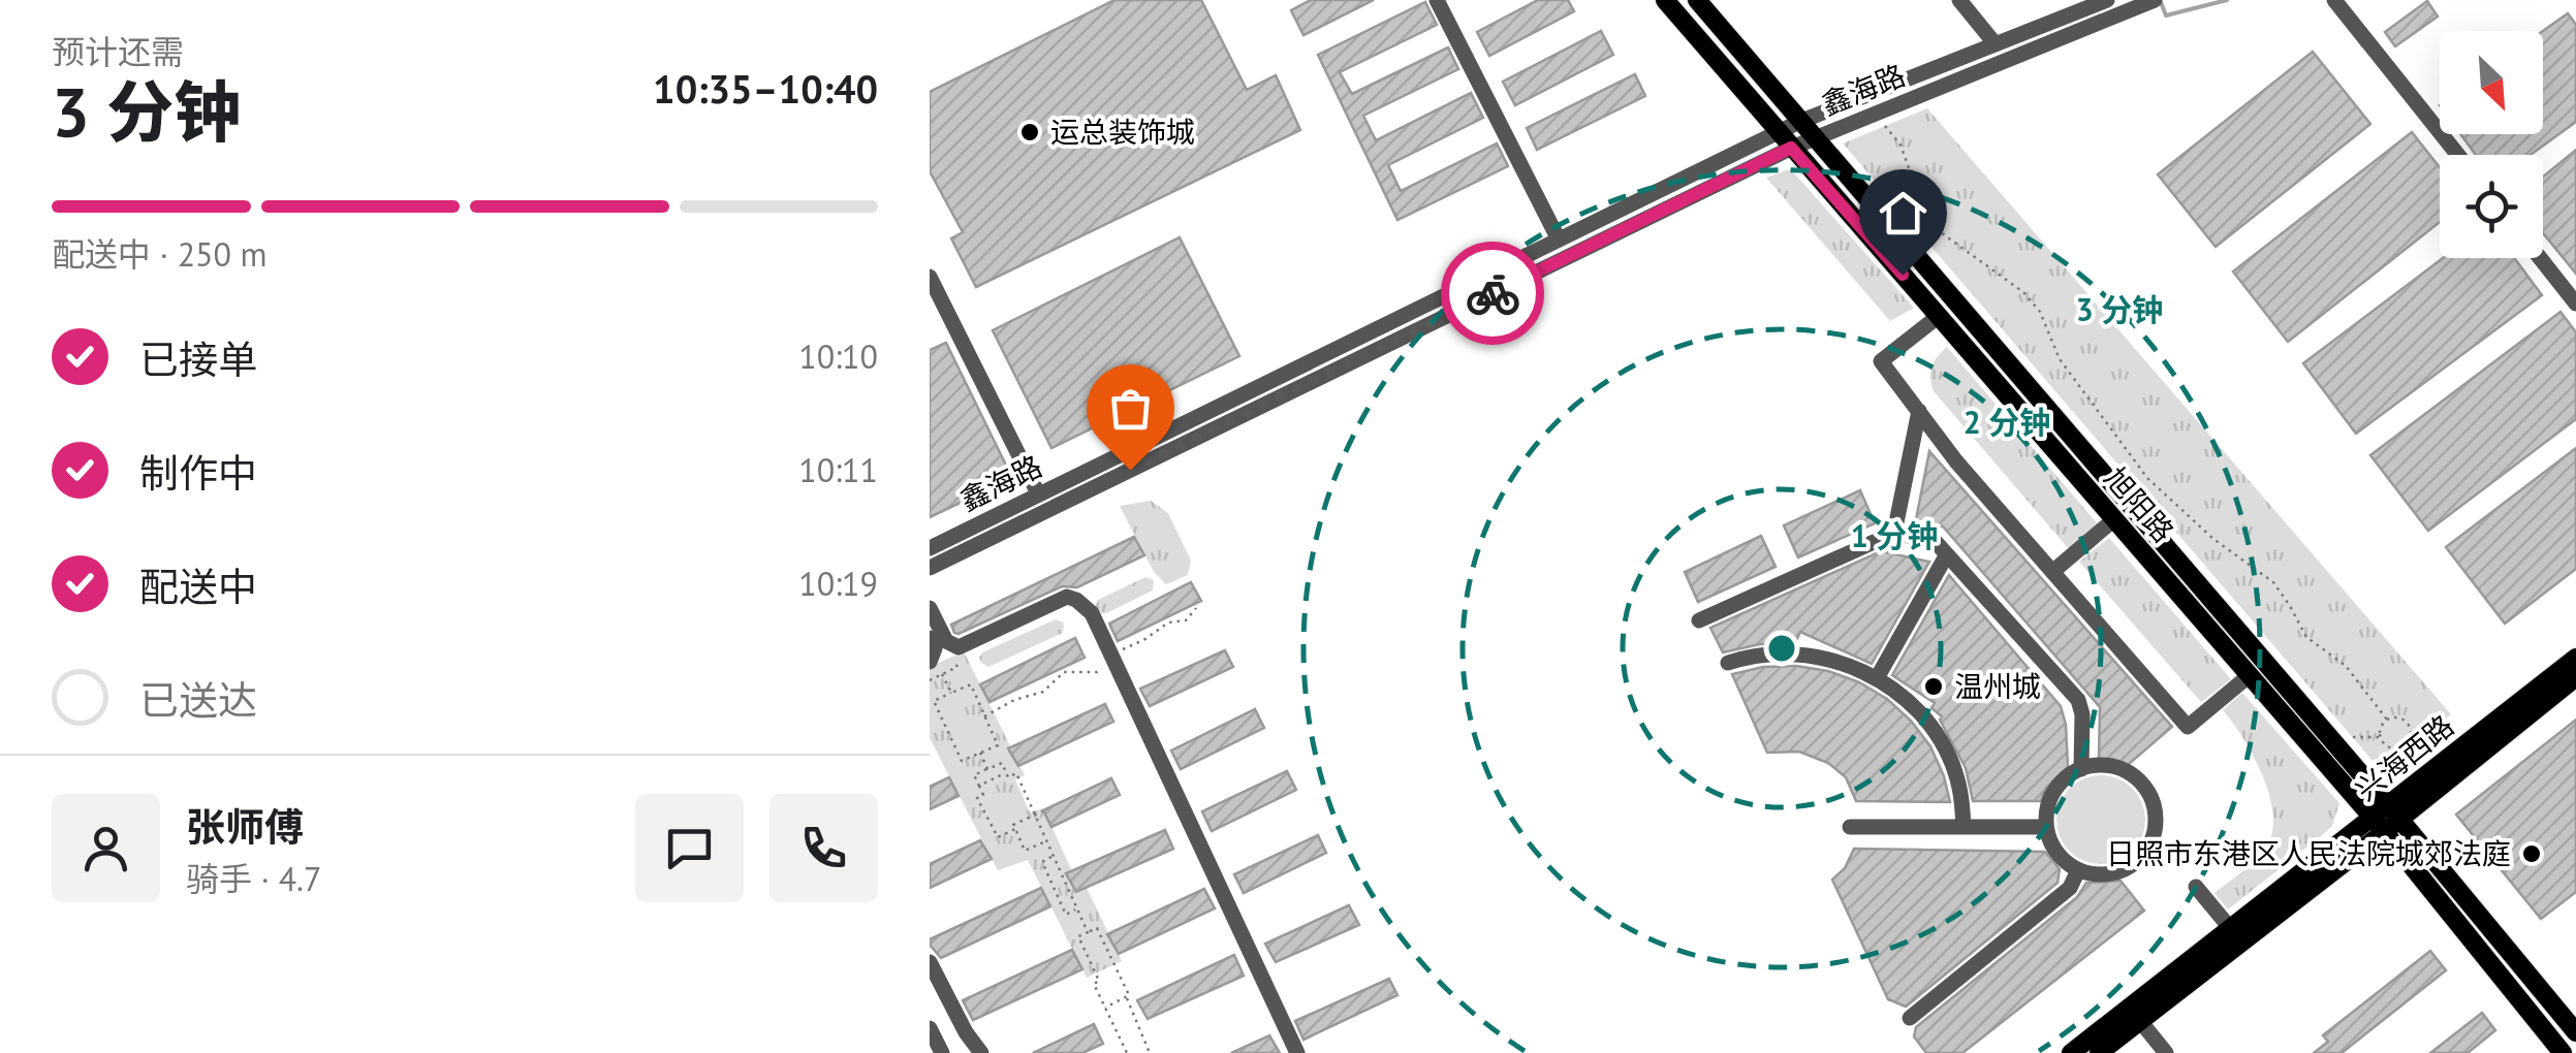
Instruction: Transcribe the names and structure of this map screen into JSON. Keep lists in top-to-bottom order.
{
  "streets": {
    "main road": ["旭阳路", "兴海西路"],
    "street": ["鑫海路"]
  },
  "crossings": [
    ["鑫海路", "旭阳路"],
    ["旭阳路", "兴海西路"]
  ],
  "places": ["运总装饰城", "温州城", "日照市东港区人民法院城郊法庭"],
  "north": "bottom right",
  "page": {
    "heading": ["3 分钟", "预计还需", "10:35–10:40"],
    "panel": ["张师傅", "骑手 · 4.7"],
    "bar": "配送中 · 250 m",
    "list": [
      ["已接单", "10:10"],
      ["制作中", "10:11"],
      ["配送中", "10:19"],
      "已送达"
    ]
  },
  "rings": ["3 分钟", "2 分钟", "1 分钟"]
}
